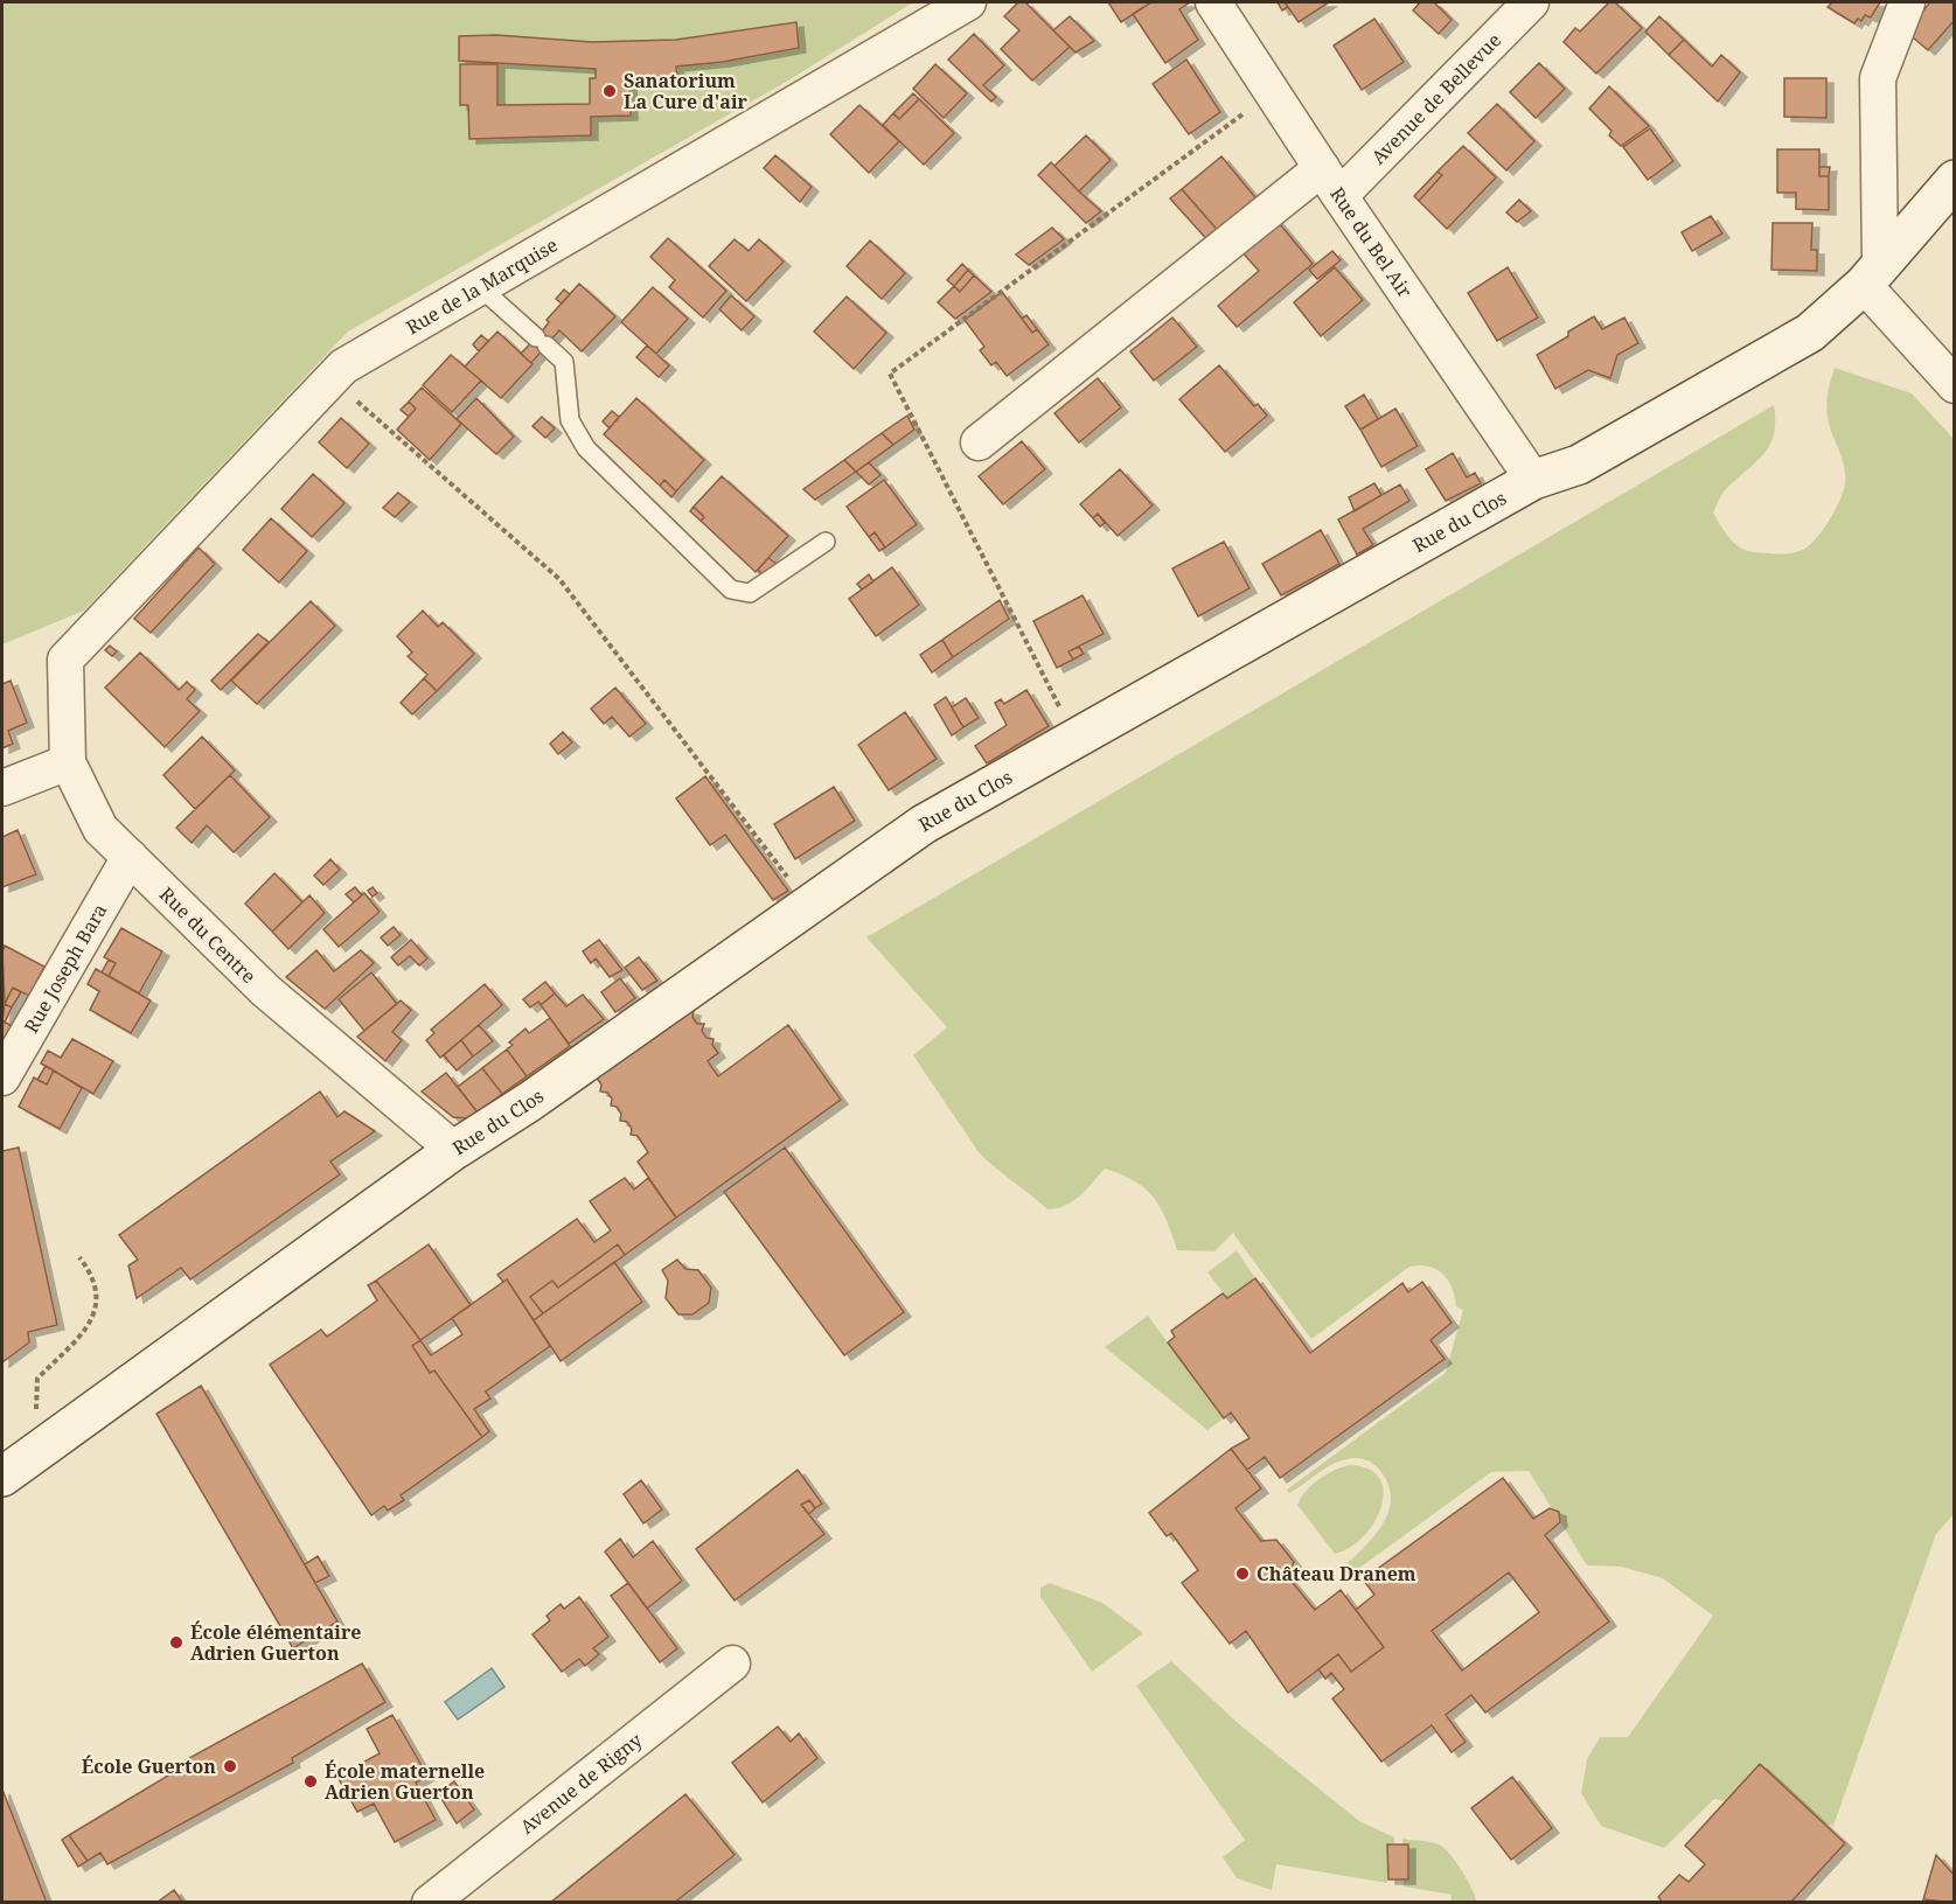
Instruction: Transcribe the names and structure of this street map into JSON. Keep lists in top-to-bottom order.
{
  "streets": {
    "street": [
      "Avenue de Bellevue",
      "Rue du Bel Air",
      "Rue de la Marquise",
      "Rue du Clos",
      "Rue du Centre",
      "Rue Joseph Bara",
      "Avenue de Rigny"
    ]
  },
  "crossings": [
    ["Avenue de Bellevue", "Rue du Bel Air"],
    ["Rue du Bel Air", "Rue du Clos"],
    ["Rue de la Marquise", "Rue du Centre"],
    ["Rue du Clos", "Rue du Centre"],
    ["Rue du Centre", "Rue Joseph Bara"]
  ],
  "places": [
    "Sanatorium La Cure d'air",
    "Château Dranem",
    "École élémentaire Adrien Guerton",
    "École Guerton",
    "École maternelle Adrien Guerton"
  ]
}
